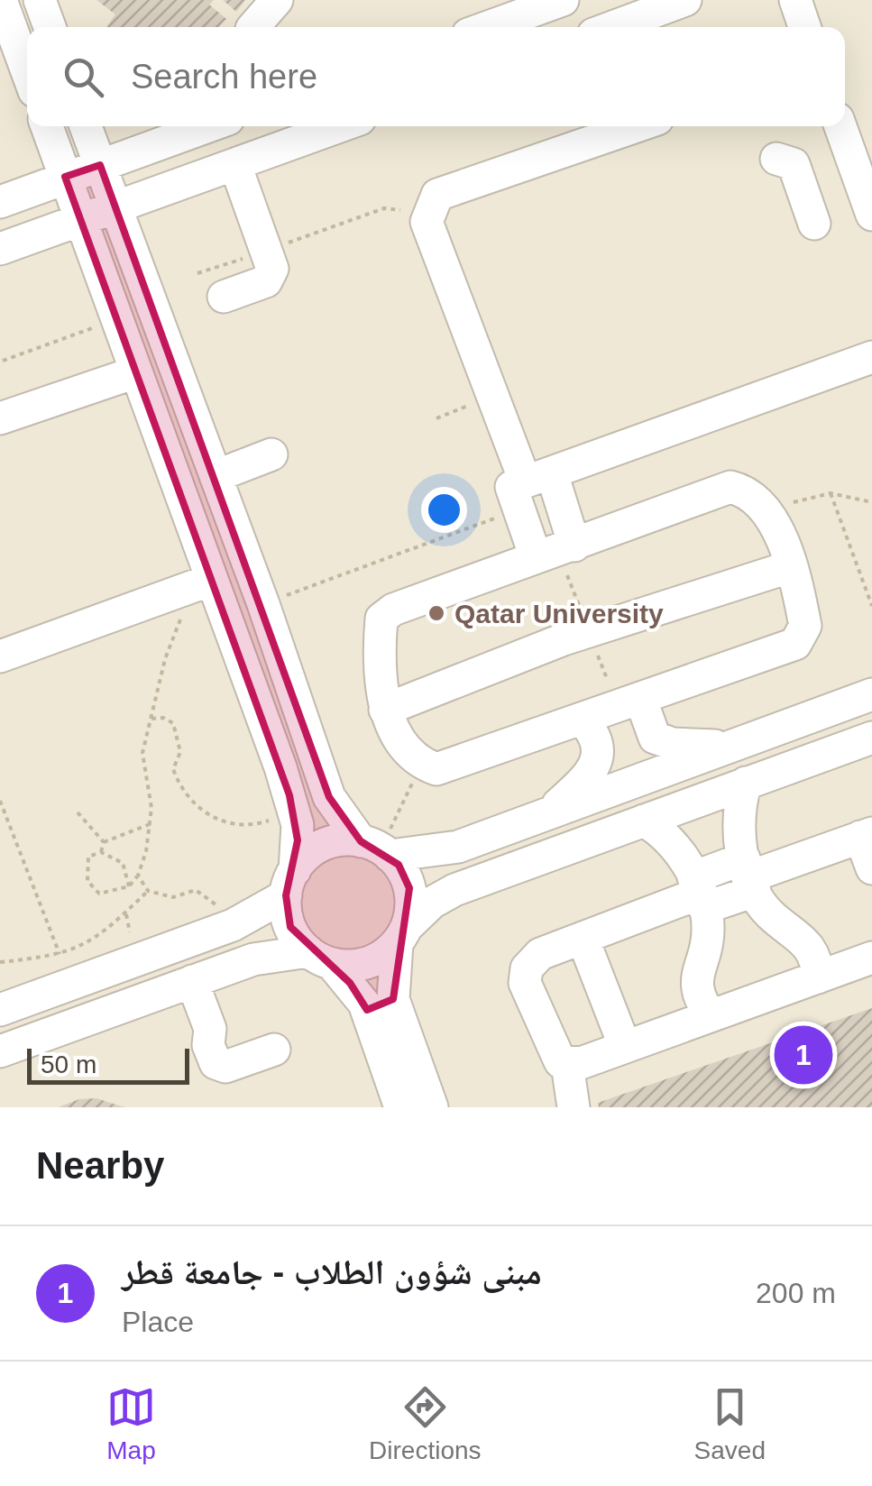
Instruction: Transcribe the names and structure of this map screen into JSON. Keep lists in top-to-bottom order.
{
  "places": ["Qatar University"],
  "scale_bar": "50 m",
  "page": {
    "search": "Search here",
    "pins": "1",
    "scale": "50 m",
    "heading": "Nearby",
    "list": [
      {
        "mark": "1",
        "name": "مبنى شؤون الطلاب - جامعة قطر",
        "note": "Place",
        "value": "200 m"
      }
    ],
    "nav": ["Map", "Directions", "Saved"]
  }
}
